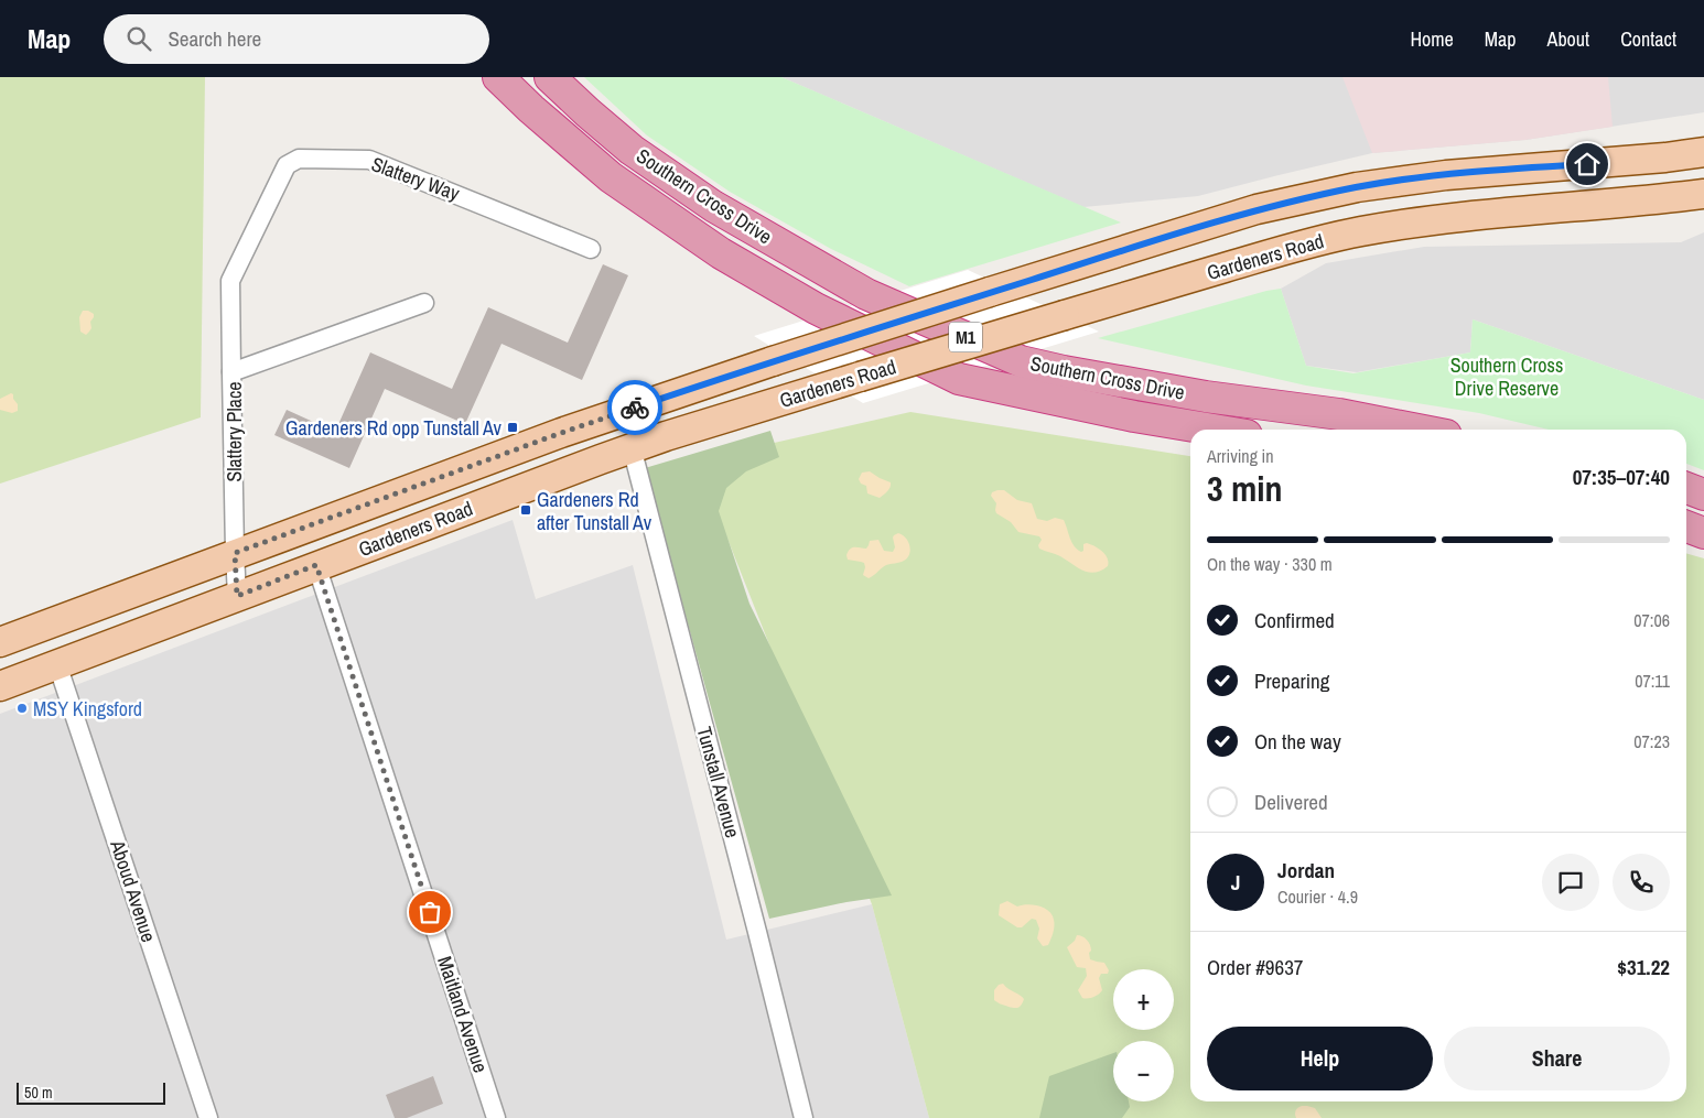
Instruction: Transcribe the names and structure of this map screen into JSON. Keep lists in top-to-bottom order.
{
  "streets": {
    "highway": ["Southern Cross Drive", "M1"],
    "main road": ["Gardeners Road"],
    "street": [
      "Slattery Way",
      "Slattery Place",
      "Tunstall Avenue",
      "Aboud Avenue",
      "Maitland Avenue"
    ]
  },
  "crossings": [
    ["Slattery Way", "Slattery Place"],
    ["Gardeners Road", "Slattery Place"],
    ["Gardeners Road", "Tunstall Avenue"],
    ["Gardeners Road", "Aboud Avenue"],
    ["Gardeners Road", "Maitland Avenue"]
  ],
  "parks": ["Southern Cross Drive Reserve"],
  "places": {
    "transit": ["Gardeners Rd opp Tunstall Av", "Gardeners Rd after Tunstall Av"],
    "other": ["MSY Kingsford"]
  },
  "scale_bar": "50 m",
  "page": {
    "header": "Map",
    "search": "Search here",
    "nav": [
      "Home",
      "Map",
      "About",
      "Contact"
    ],
    "heading": ["3 min", "Arriving in", "07:35–07:40"],
    "panel": [
      "Jordan",
      "Courier · 4.9",
      "Order #9637",
      "$31.22"
    ],
    "bar": "On the way · 330 m",
    "list": [
      ["Confirmed", "07:06"],
      ["Preparing", "07:11"],
      ["On the way", "07:23"],
      "Delivered"
    ],
    "round": "J",
    "map_buttons": ["+", "−"],
    "buttons": ["Help", "Share"],
    "scale": "50 m"
  }
}
